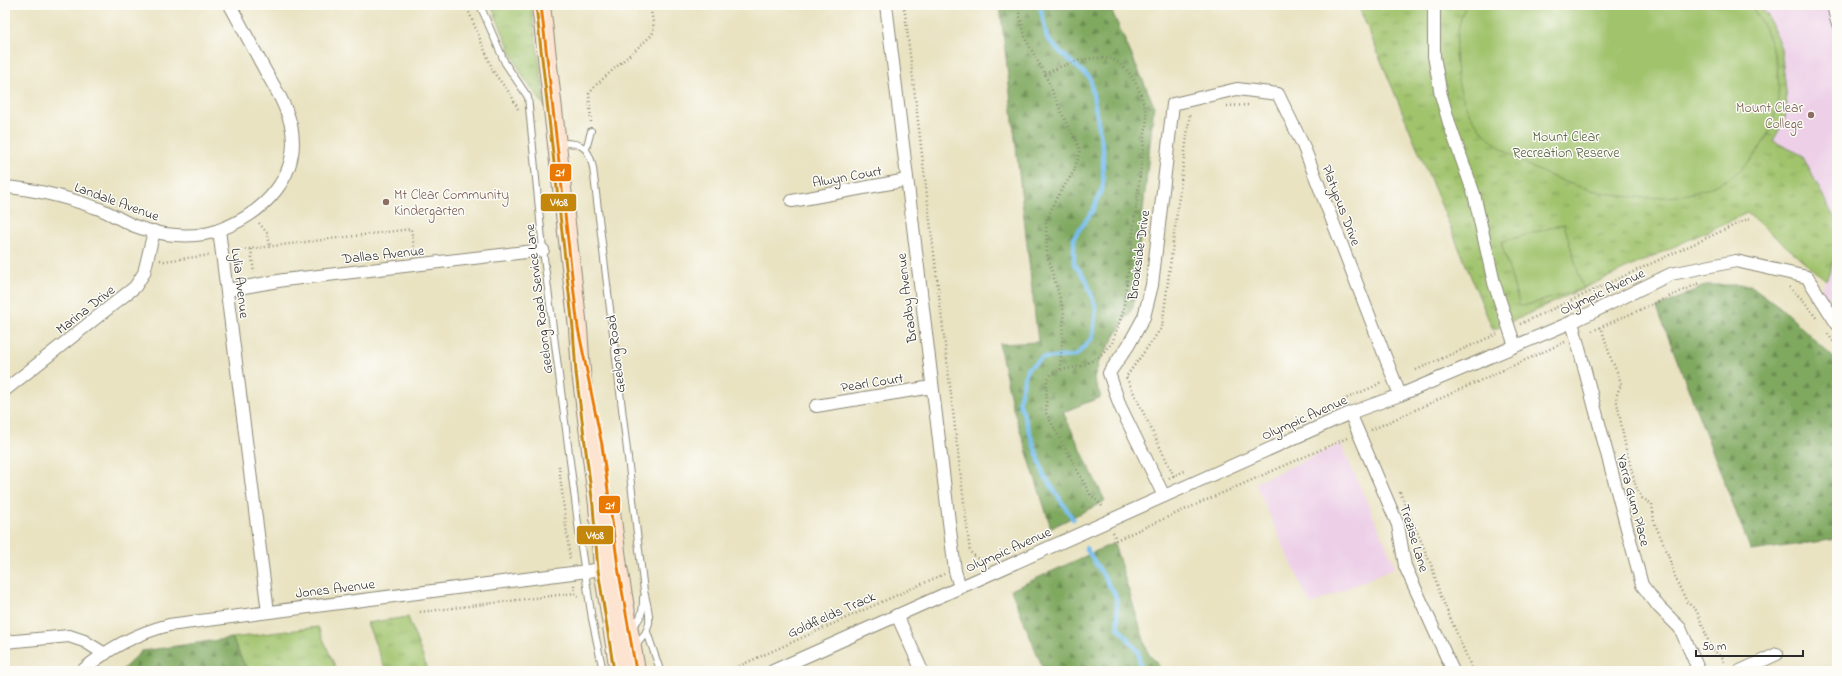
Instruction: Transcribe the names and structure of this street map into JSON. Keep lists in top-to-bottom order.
{
  "streets": {
    "street": [
      "Alwyn Court",
      "Landale Avenue",
      "Platypus Drive",
      "Dallas Avenue",
      "Brookside Drive",
      "Lylia Avenue",
      "Olympic Avenue",
      "Bradby Avenue",
      "Marina Drive",
      "Pearl Court",
      "Yarra Gum Place",
      "Trezise Lane",
      "Jones Avenue"
    ],
    "lane": ["Geelong Road Service Lane", "Geelong Road"],
    "path": ["Goldfields Track"]
  },
  "crossings": [
    ["Alwyn Court", "Bradby Avenue"],
    ["Landale Avenue", "Lylia Avenue"],
    ["Landale Avenue", "Marina Drive"],
    ["Platypus Drive", "Brookside Drive"],
    ["Platypus Drive", "Olympic Avenue"],
    ["Dallas Avenue", "Lylia Avenue"],
    ["Dallas Avenue", "Geelong Road Service Lane"],
    ["Brookside Drive", "Olympic Avenue"],
    ["Lylia Avenue", "Jones Avenue"],
    ["Olympic Avenue", "Bradby Avenue"],
    ["Olympic Avenue", "Yarra Gum Place"],
    ["Olympic Avenue", "Trezise Lane"],
    ["Bradby Avenue", "Pearl Court"],
    ["Geelong Road Service Lane", "Jones Avenue"]
  ],
  "parks": ["Mount Clear Recreation Reserve"],
  "places": ["Mount Clear College", "Mt Clear Community Kindergarten"],
  "lines": ["transit line 21", "transit line V108"],
  "scale_bar": "50 m"
}
